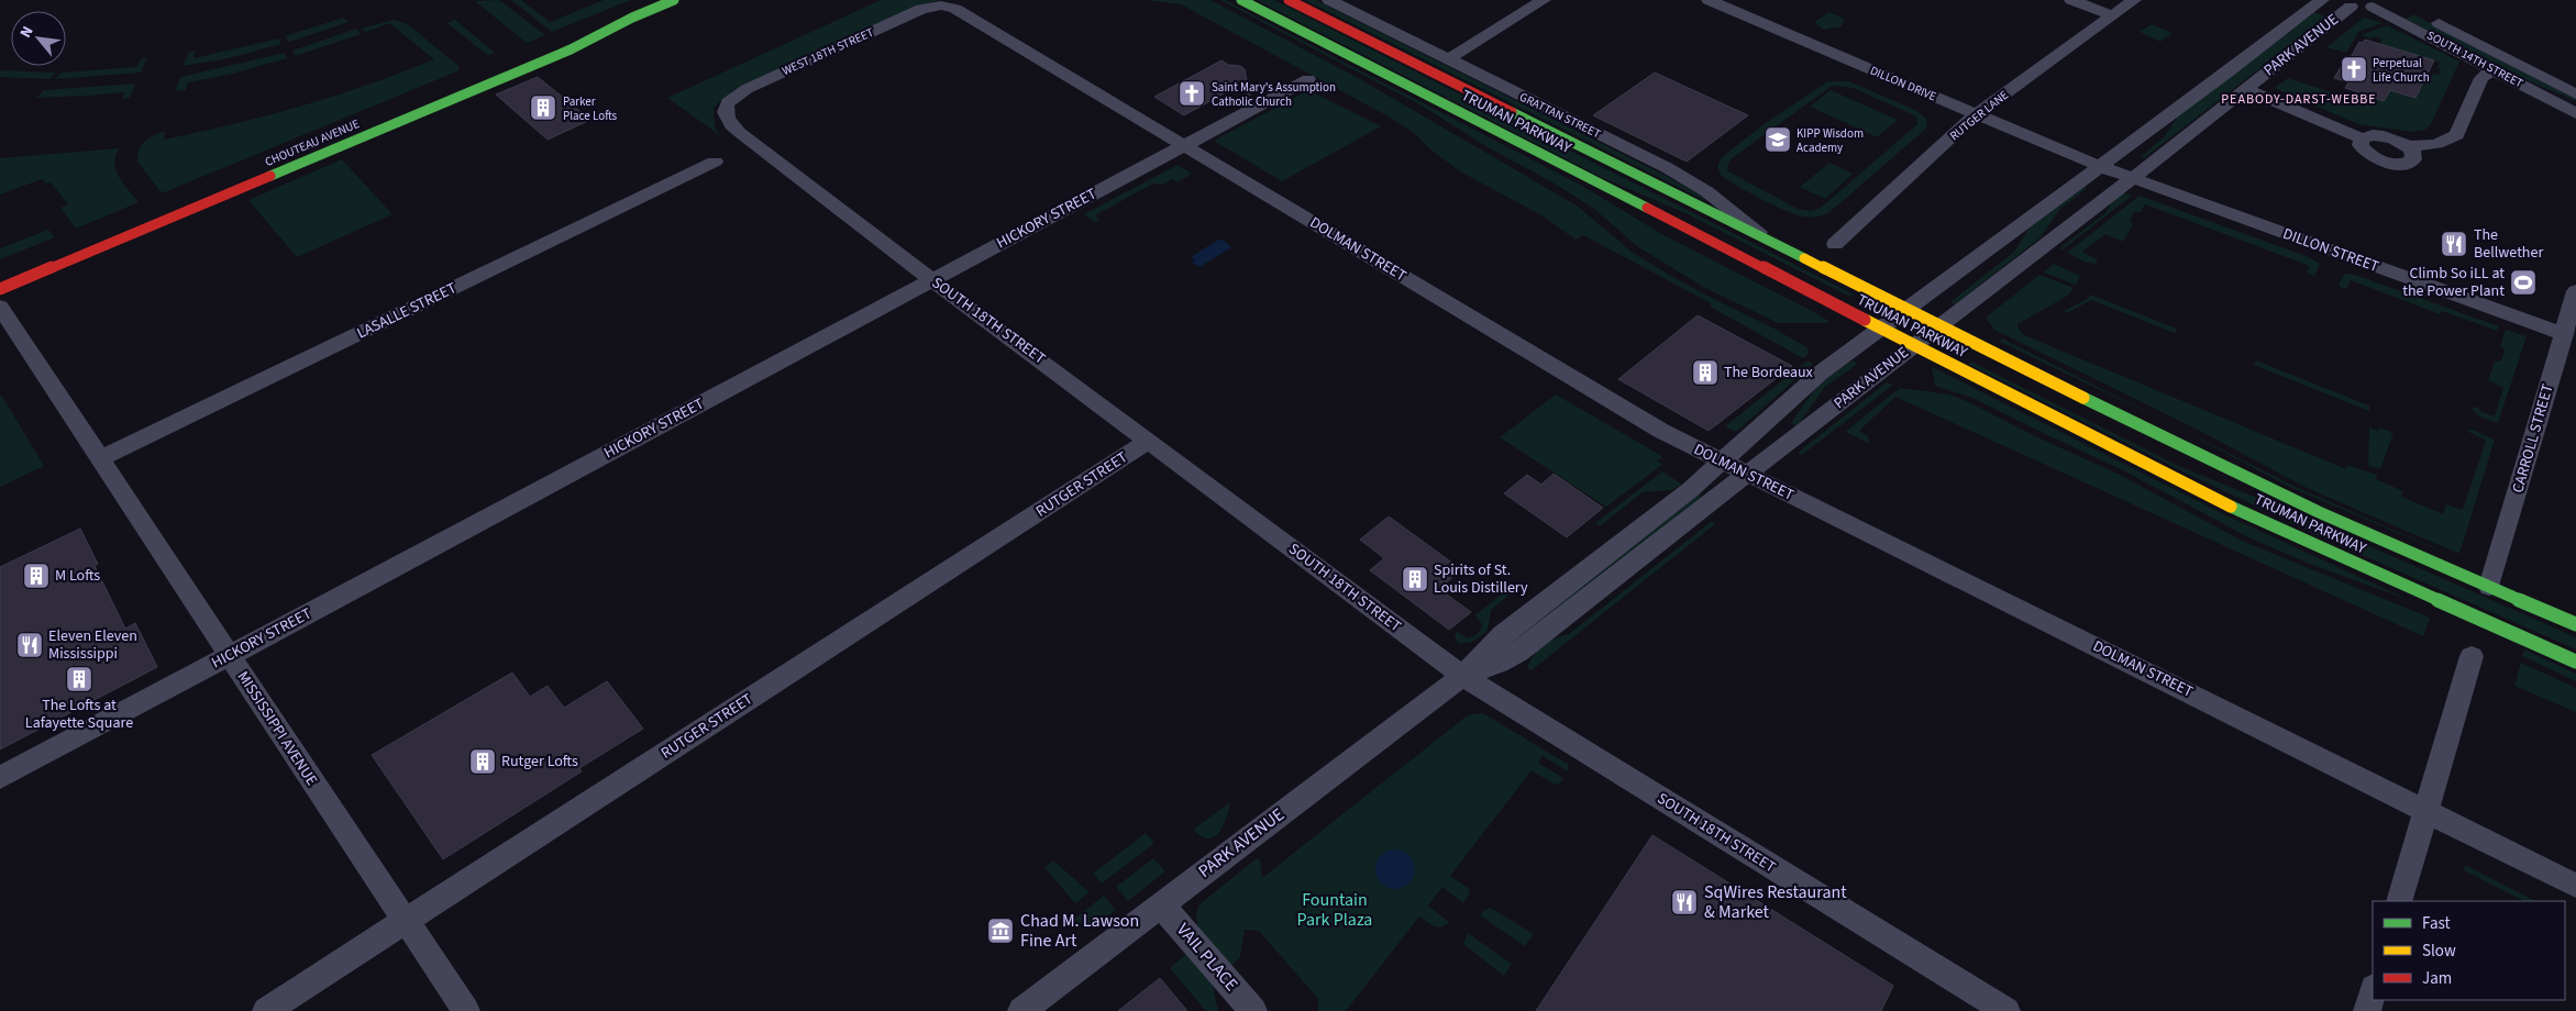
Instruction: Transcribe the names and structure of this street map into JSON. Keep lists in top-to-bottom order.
{
  "streets": {
    "main road": ["TRUMAN PARKWAY", "CHOUTEAU AVENUE"],
    "street": [
      "PARK AVENUE",
      "WEST 18TH STREET",
      "SOUTH 14TH STREET",
      "DILLON DRIVE",
      "GRATTAN STREET",
      "RUTGER LANE",
      "HICKORY STREET",
      "DOLMAN STREET",
      "DILLON STREET",
      "LASALLE STREET",
      "SOUTH 18TH STREET",
      "CARROLL STREET",
      "RUTGER STREET",
      "MISSISSIPPI AVENUE",
      "VAIL PLACE"
    ]
  },
  "crossings": [
    ["PARK AVENUE", "DILLON DRIVE"],
    ["PARK AVENUE", "TRUMAN PARKWAY"],
    ["PARK AVENUE", "DOLMAN STREET"],
    ["PARK AVENUE", "DILLON STREET"],
    ["PARK AVENUE", "SOUTH 18TH STREET"],
    ["PARK AVENUE", "VAIL PLACE"],
    ["WEST 18TH STREET", "DOLMAN STREET"],
    ["WEST 18TH STREET", "SOUTH 18TH STREET"],
    ["DILLON DRIVE", "RUTGER LANE"],
    ["DILLON DRIVE", "DILLON STREET"],
    ["GRATTAN STREET", "TRUMAN PARKWAY"],
    ["TRUMAN PARKWAY", "CARROLL STREET"],
    ["HICKORY STREET", "DOLMAN STREET"],
    ["HICKORY STREET", "SOUTH 18TH STREET"],
    ["HICKORY STREET", "MISSISSIPPI AVENUE"],
    ["DILLON STREET", "CARROLL STREET"],
    ["LASALLE STREET", "MISSISSIPPI AVENUE"],
    ["SOUTH 18TH STREET", "RUTGER STREET"],
    ["RUTGER STREET", "MISSISSIPPI AVENUE"]
  ],
  "districts": ["PEABODY-DARST-WEBBE"],
  "parks": ["Fountain Park Plaza"],
  "places": {
    "church": ["Perpetual Life Church", "Saint Mary's Assumption Catholic Church"],
    "building": [
      "Parker Place Lofts",
      "The Bordeaux",
      "M Lofts",
      "Spirits of St. Louis Distillery",
      "The Lofts at Lafayette Square",
      "Rutger Lofts"
    ],
    "school or university": ["KIPP Wisdom Academy"],
    "restaurant": ["The Bellwether", "Eleven Eleven Mississippi", "SqWires Restaurant & Market"],
    "sports": ["Climb So iLL at the Power Plant"],
    "museum": ["Chad M. Lawson Fine Art"]
  },
  "legend": ["Fast", "Slow", "Jam"],
  "north": "top left"
}
